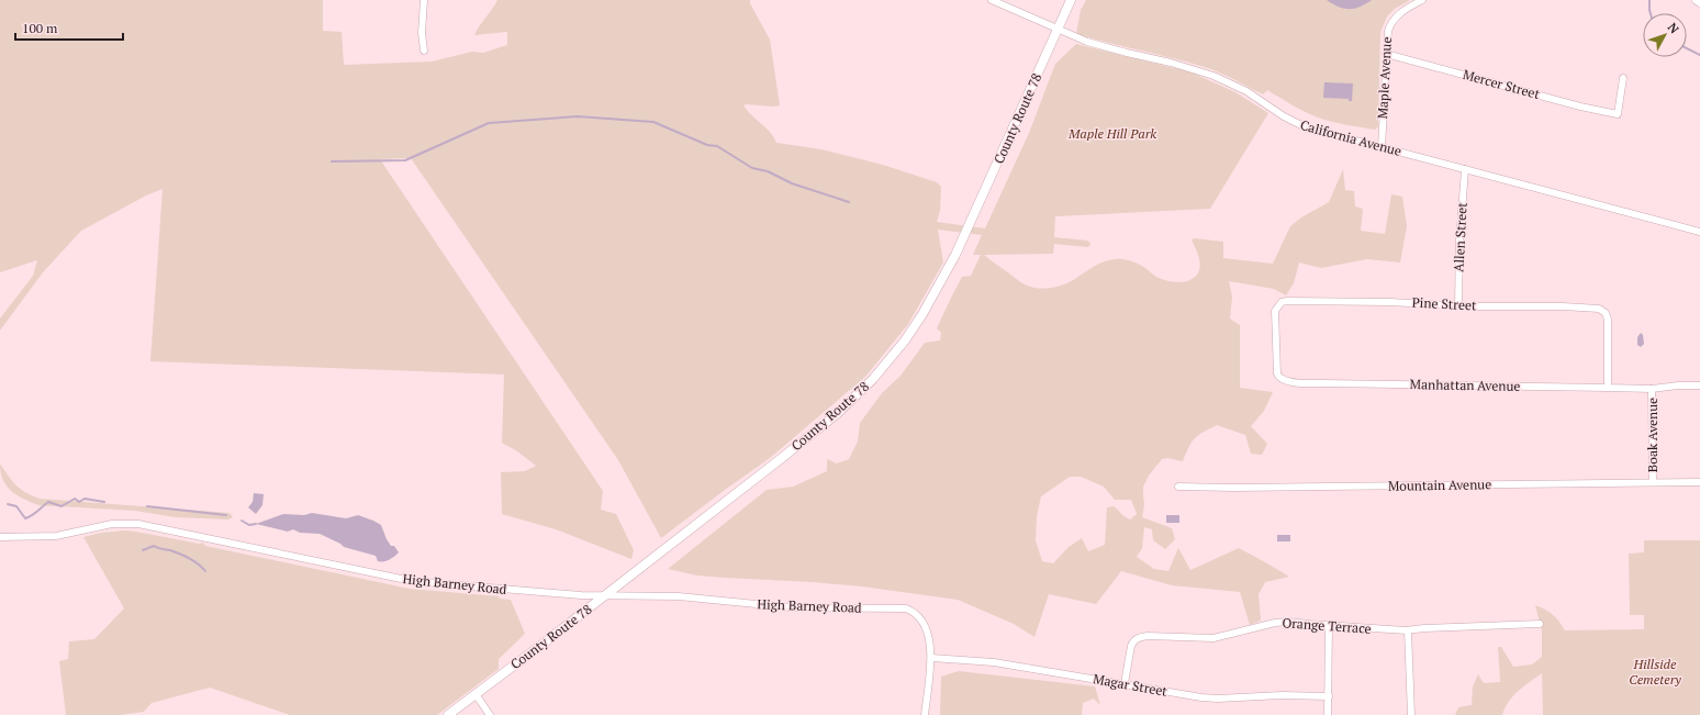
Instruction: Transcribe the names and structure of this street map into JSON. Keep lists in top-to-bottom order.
{
  "streets": {
    "street": [
      "Maple Avenue",
      "Mercer Street",
      "County Route 78",
      "California Avenue",
      "Allen Street",
      "Pine Street",
      "Manhattan Avenue",
      "Boak Avenue",
      "Mountain Avenue",
      "High Barney Road",
      "Orange Terrace",
      "Magar Street"
    ]
  },
  "crossings": [
    ["Maple Avenue", "Mercer Street"],
    ["Maple Avenue", "California Avenue"],
    ["County Route 78", "California Avenue"],
    ["County Route 78", "High Barney Road"],
    ["California Avenue", "Allen Street"],
    ["Allen Street", "Pine Street"],
    ["Pine Street", "Manhattan Avenue"],
    ["Manhattan Avenue", "Boak Avenue"],
    ["Boak Avenue", "Mountain Avenue"],
    ["High Barney Road", "Magar Street"],
    ["Orange Terrace", "Magar Street"]
  ],
  "parks": ["Maple Hill Park", "Hillside Cemetery"],
  "scale_bar": "100 m",
  "north": "top right"
}
